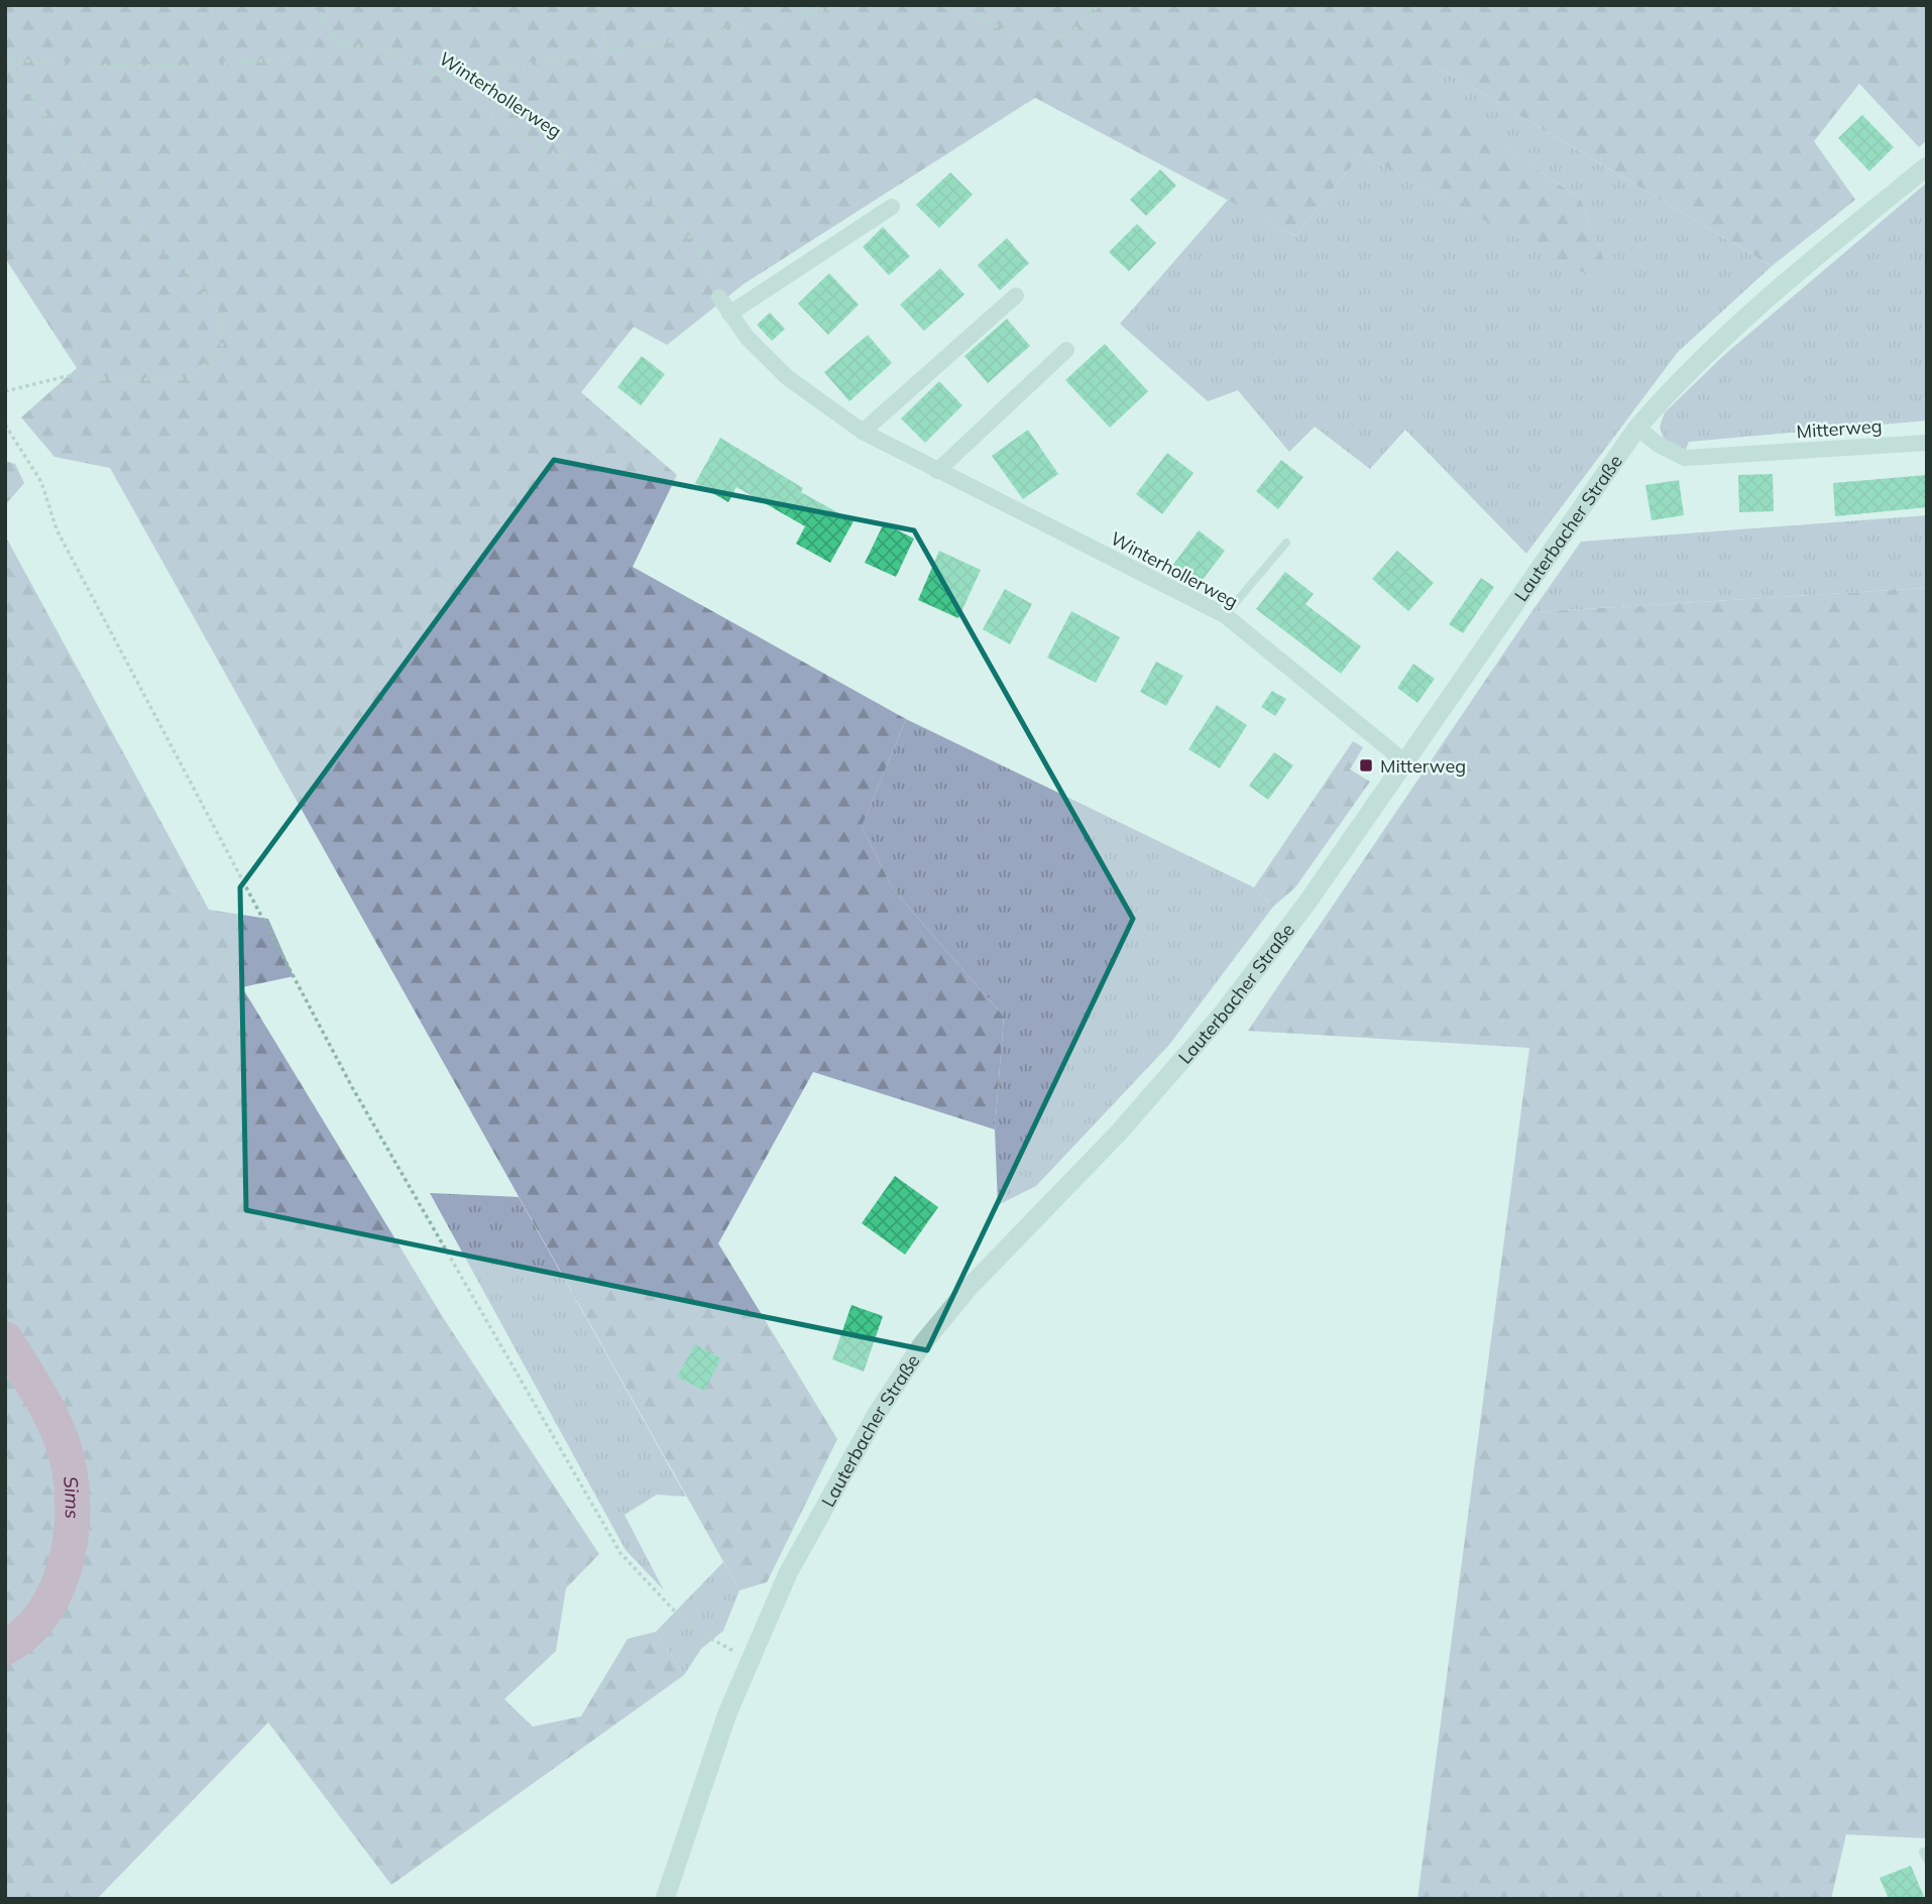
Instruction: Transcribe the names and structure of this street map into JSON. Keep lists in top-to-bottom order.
{
  "streets": {
    "street": ["Winterhollerweg", "Mitterweg", "Lauterbacher Straße"]
  },
  "crossings": [
    ["Winterhollerweg", "Lauterbacher Straße"],
    ["Mitterweg", "Lauterbacher Straße"]
  ],
  "water": ["Sims"],
  "places": {
    "transit": ["Mitterweg"]
  }
}
